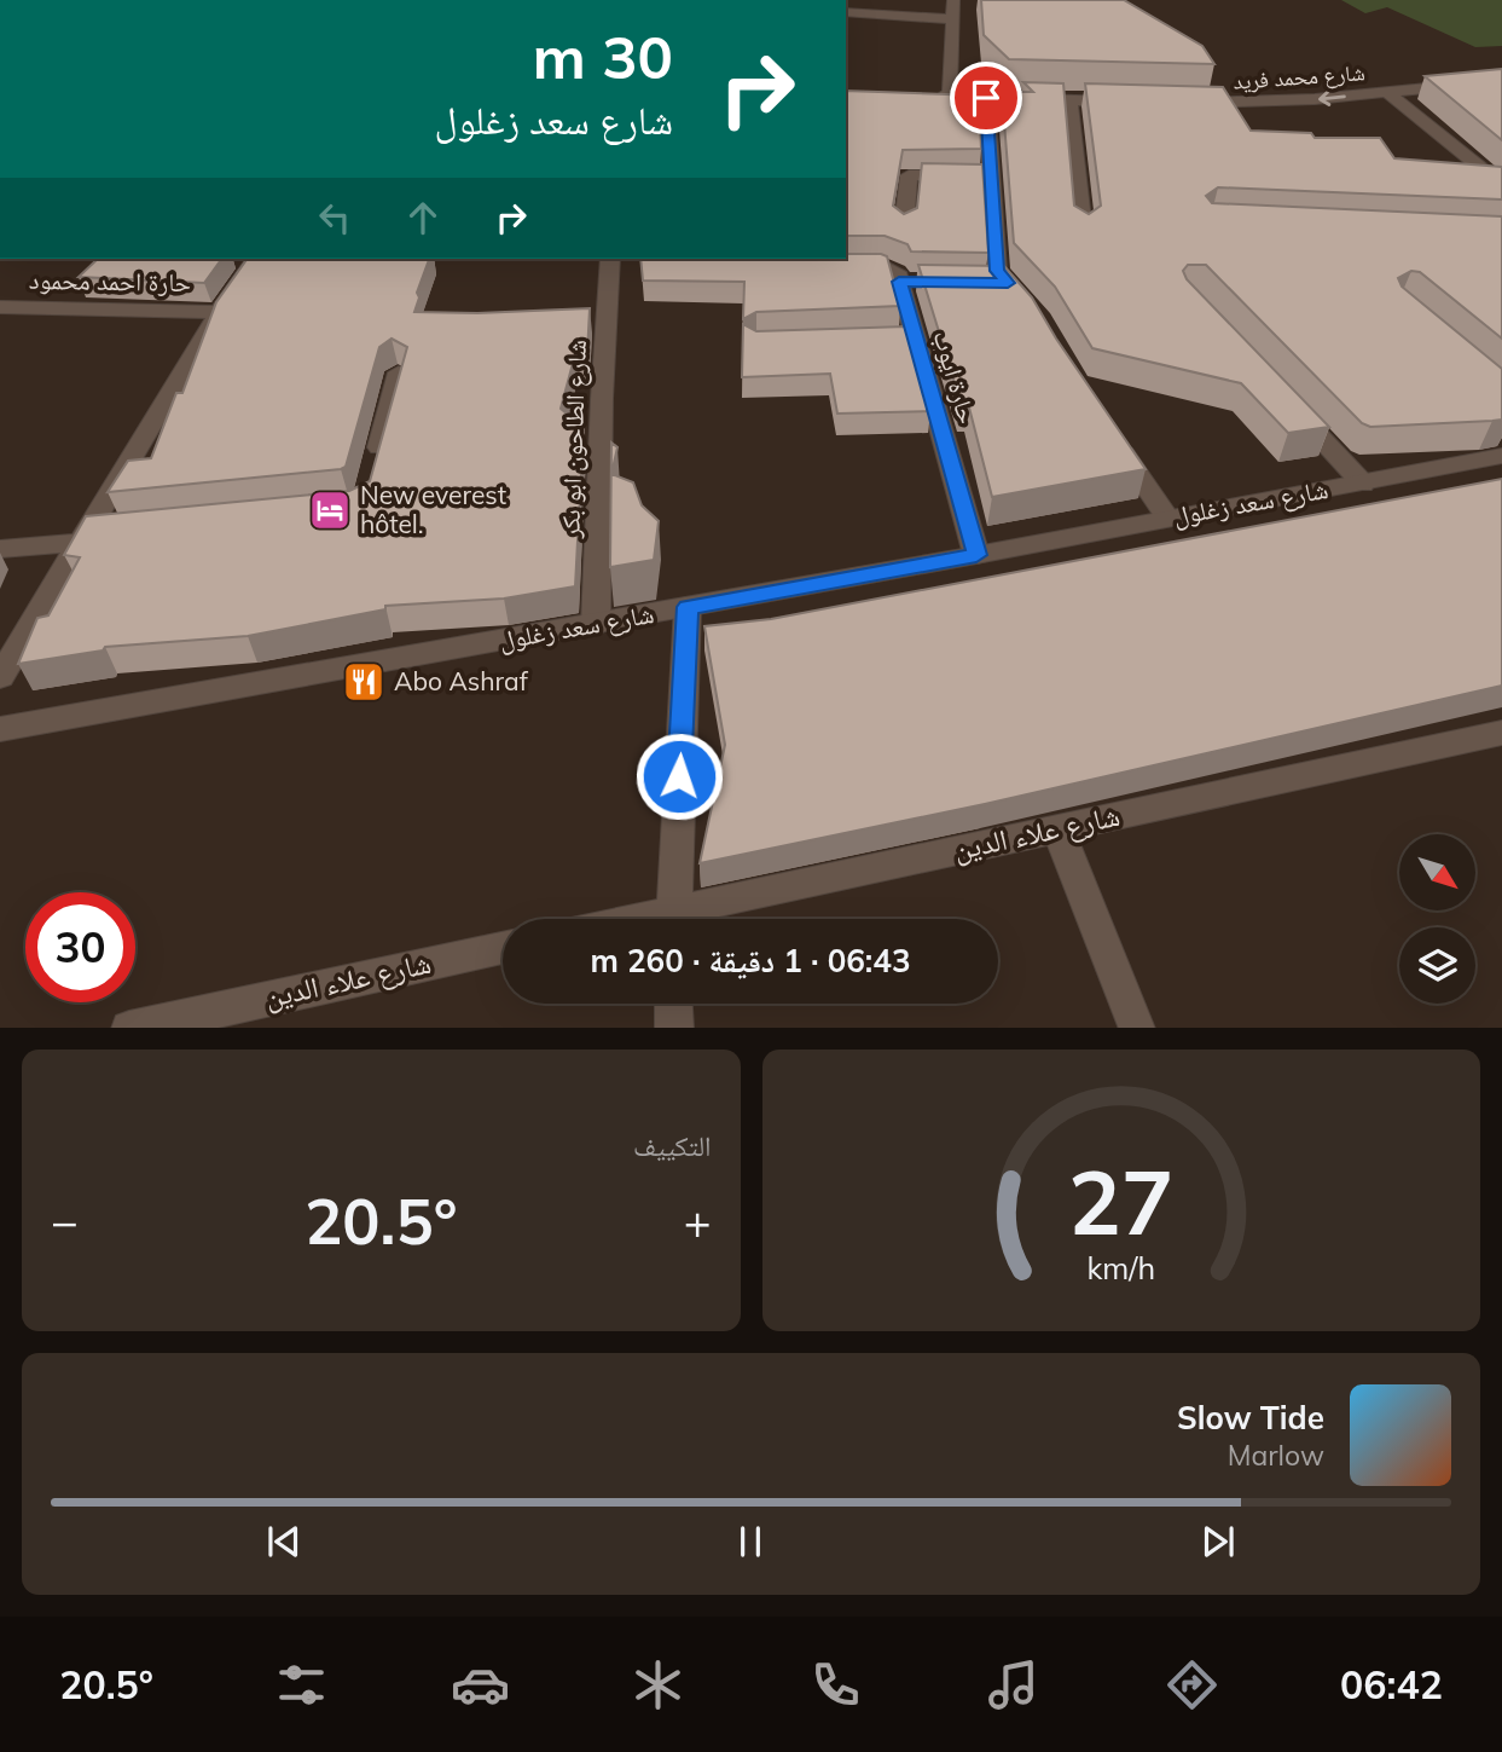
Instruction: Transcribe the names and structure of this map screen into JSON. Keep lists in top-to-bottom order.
{
  "streets": {
    "street": [
      "شارع محمد فريد",
      "حارة احمد محمود",
      "حارة ايوب",
      "شارع الطاحون ابو بكر",
      "شارع سعد زغلول",
      "شارع علاء الدين"
    ]
  },
  "crossings": [
    ["حارة ايوب", "شارع سعد زغلول"],
    ["شارع الطاحون ابو بكر", "شارع سعد زغلول"]
  ],
  "one_way": ["شارع محمد فريد"],
  "places": {
    "hotel": ["New everest hôtel."],
    "restaurant": ["Abo Ashraf"]
  },
  "north": "bottom right",
  "page": {
    "turn": ["30 m", "شارع سعد زغلول"],
    "limit": "30",
    "trip": "06:43 · 1 دقيقة · 260 m",
    "tile": "التكييف",
    "heat": ["−", "20.5°", "+"],
    "song": ["Slow Tide", "Marlow"],
    "tabs": ["06:42", "20.5°"],
    "gauge": ["27", "km/h"]
  }
}
